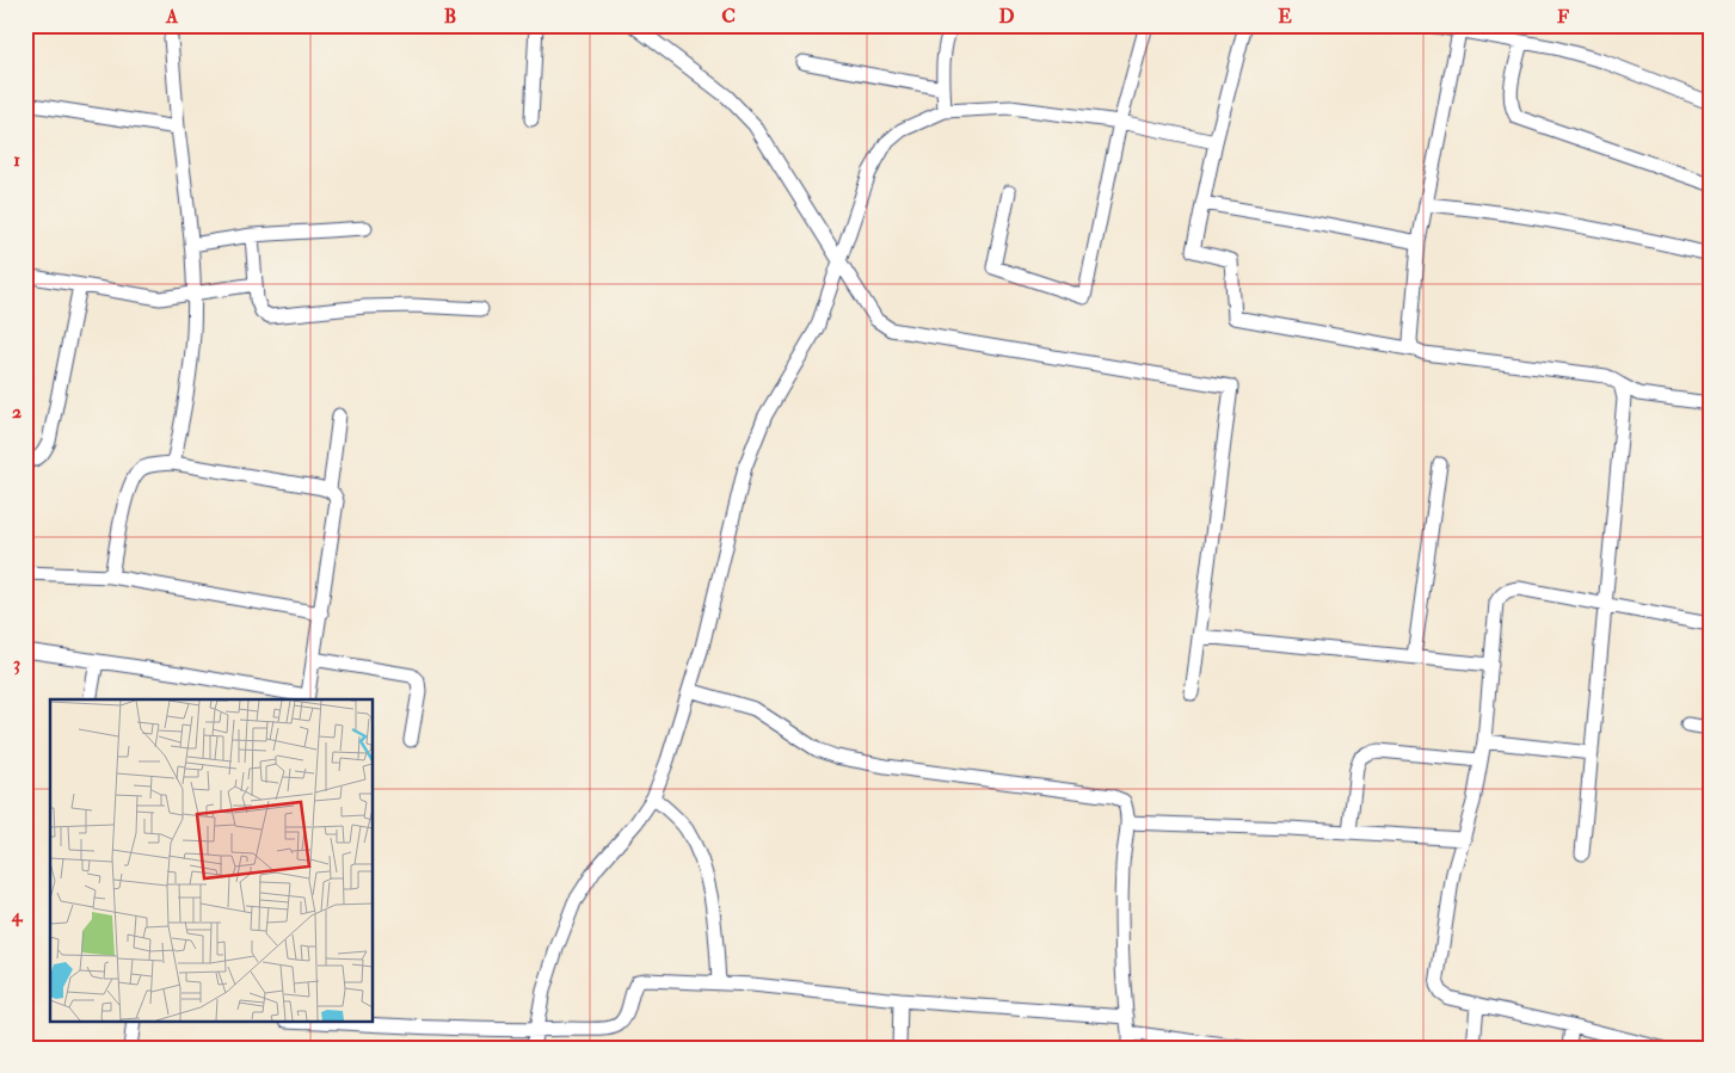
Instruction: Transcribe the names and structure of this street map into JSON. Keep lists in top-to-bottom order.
{
  "grid": {
    "columns": [
      "A",
      "B",
      "C",
      "D",
      "E",
      "F"
    ],
    "rows": [
      "1",
      "2",
      "3",
      "4"
    ]
  }
}
